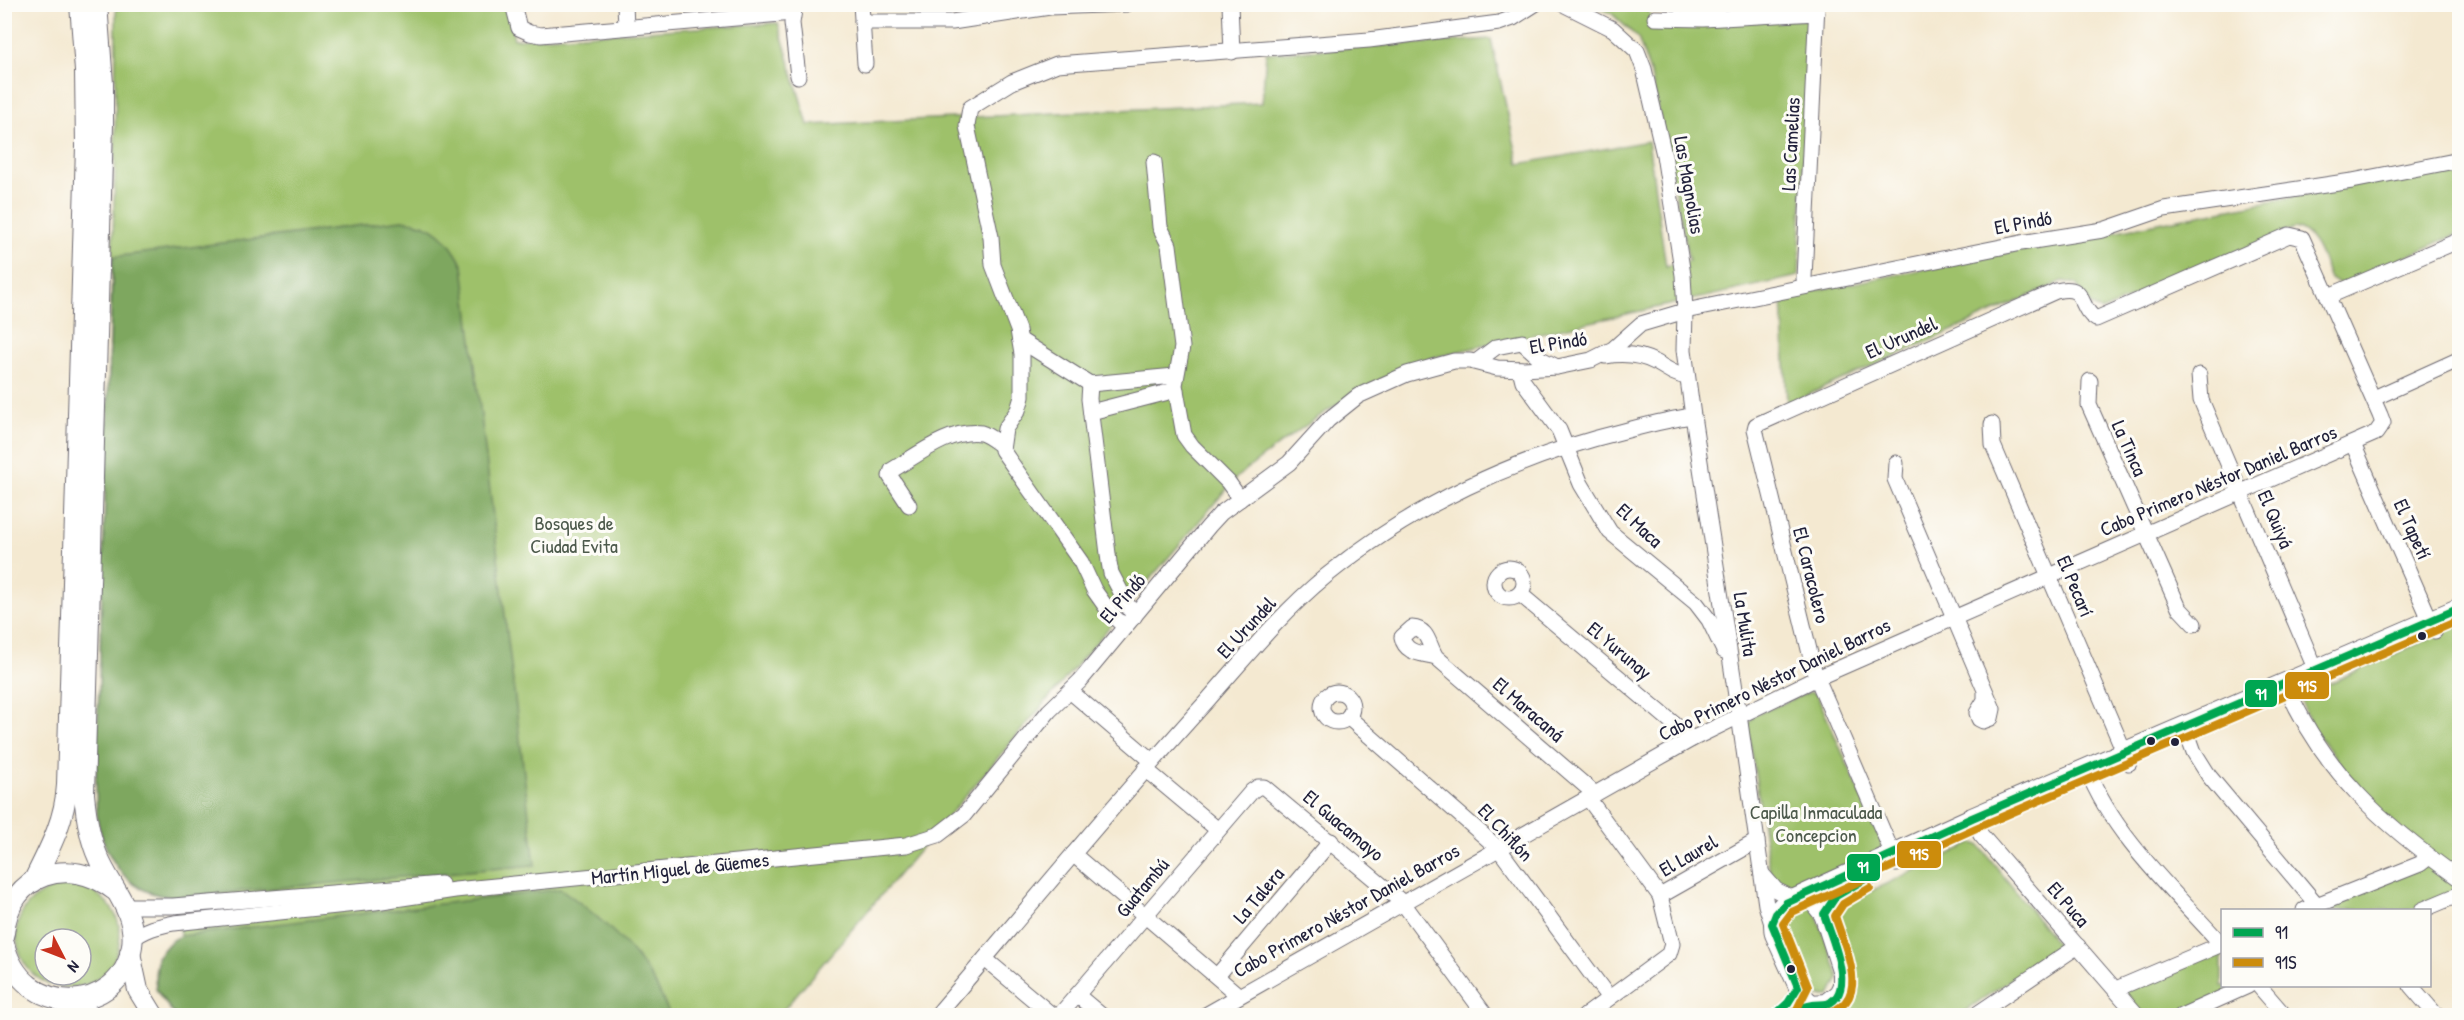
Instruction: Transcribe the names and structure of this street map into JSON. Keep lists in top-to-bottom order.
{
  "streets": {
    "street": [
      "Las Camelias",
      "Las Magnolias",
      "El Pindó",
      "El Urundel",
      "La Tinca",
      "Cabo Primero Néstor Daniel Barros",
      "El Quiyá",
      "El Maca",
      "El Tapetí",
      "El Caracolero",
      "El Pecarí",
      "La Mulita",
      "El Yurunay",
      "El Maracaná",
      "El Guacamayo",
      "El Chiflón",
      "El Laurel",
      "Martín Miguel de Güemes",
      "Guatambú",
      "La Talera",
      "El Puca"
    ]
  },
  "crossings": [
    ["Las Camelias", "El Pindó"],
    ["Las Magnolias", "El Pindó"],
    ["Las Magnolias", "El Urundel"],
    ["Las Magnolias", "La Mulita"],
    ["El Pindó", "El Maca"],
    ["El Pindó", "Martín Miguel de Güemes"],
    ["El Urundel", "El Maca"],
    ["El Urundel", "El Caracolero"],
    ["El Urundel", "La Mulita"],
    ["La Tinca", "Cabo Primero Néstor Daniel Barros"],
    ["Cabo Primero Néstor Daniel Barros", "El Quiyá"],
    ["Cabo Primero Néstor Daniel Barros", "El Tapetí"],
    ["Cabo Primero Néstor Daniel Barros", "El Caracolero"],
    ["Cabo Primero Néstor Daniel Barros", "El Pecarí"],
    ["Cabo Primero Néstor Daniel Barros", "La Mulita"],
    ["Cabo Primero Néstor Daniel Barros", "El Yurunay"],
    ["Cabo Primero Néstor Daniel Barros", "El Maracaná"],
    ["Cabo Primero Néstor Daniel Barros", "El Guacamayo"],
    ["Cabo Primero Néstor Daniel Barros", "El Chiflón"],
    ["El Maca", "La Mulita"],
    ["La Mulita", "El Laurel"],
    ["El Maracaná", "El Laurel"],
    ["El Guacamayo", "Guatambú"],
    ["El Guacamayo", "La Talera"],
    ["El Chiflón", "El Laurel"]
  ],
  "parks": ["Bosques de Ciudad Evita", "Capilla Inmaculada Concepcion"],
  "lines": ["transit line 91", "transit line 91S"],
  "legend": ["91", "91S"],
  "north": "bottom right"
}
